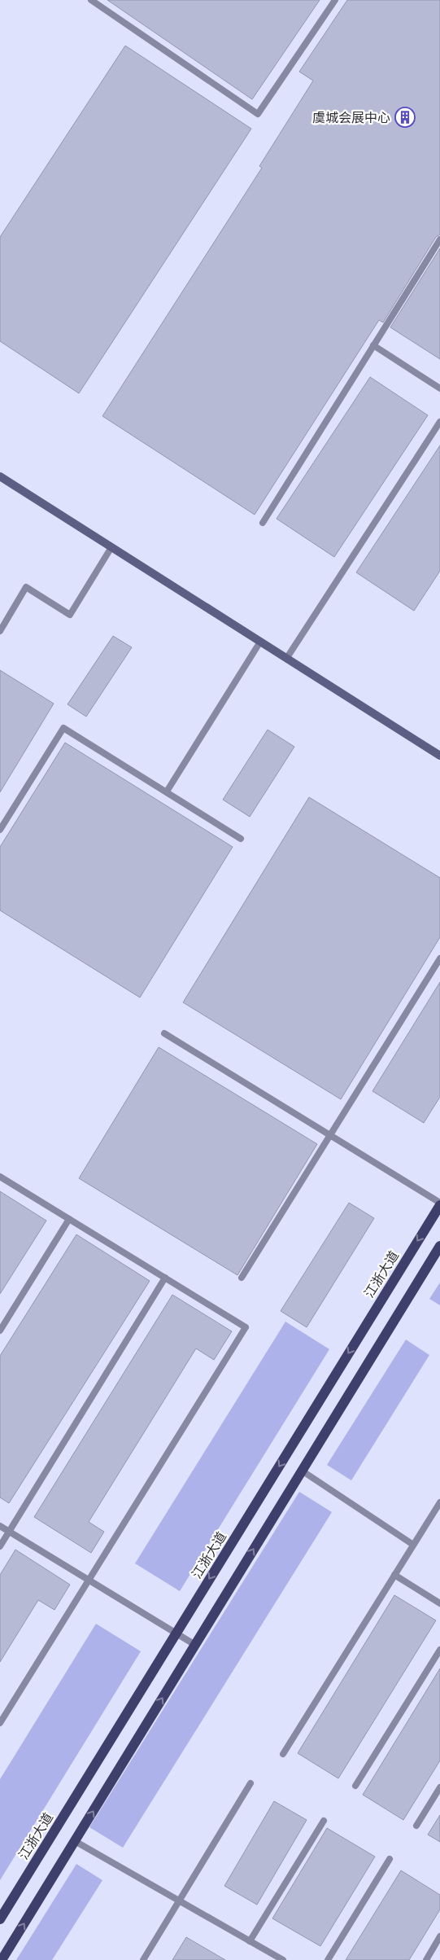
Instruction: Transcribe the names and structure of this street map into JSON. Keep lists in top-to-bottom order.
{
  "streets": {
    "main road": ["江浙大道"]
  },
  "places": {
    "building": ["虞城会展中心"]
  }
}
